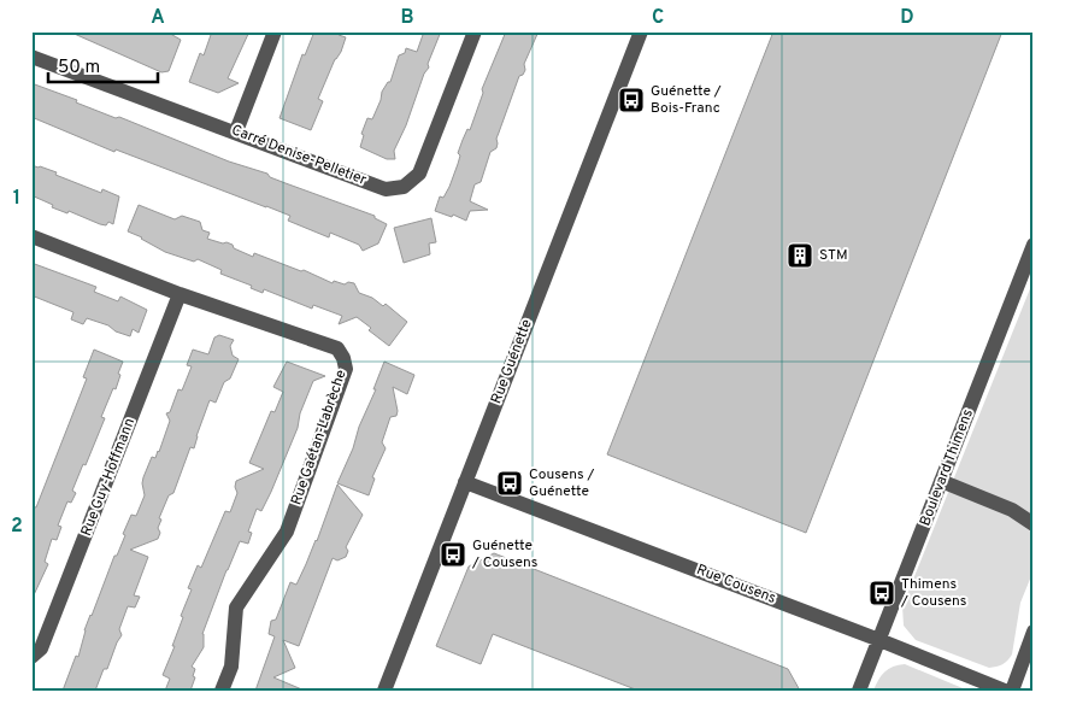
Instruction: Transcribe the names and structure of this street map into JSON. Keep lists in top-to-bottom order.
{
  "streets": {
    "street": [
      "Carré Denise-Pelletier",
      "Rue Guénette",
      "Rue Gaétan-Labrèche",
      "Boulevard Thimens",
      "Rue Guy-Hoffmann",
      "Rue Cousens"
    ]
  },
  "crossings": [
    ["Rue Guénette", "Rue Cousens"],
    ["Rue Gaétan-Labrèche", "Rue Guy-Hoffmann"],
    ["Boulevard Thimens", "Rue Cousens"]
  ],
  "places": {
    "bus stop": [
      "Guénette / Bois-Franc",
      "Cousens / Guénette",
      "Guénette / Cousens",
      "Thimens / Cousens"
    ],
    "building": ["STM"]
  },
  "scale_bar": "50 m",
  "grid": {
    "columns": [
      "A",
      "B",
      "C",
      "D"
    ],
    "rows": ["1", "2"]
  }
}
